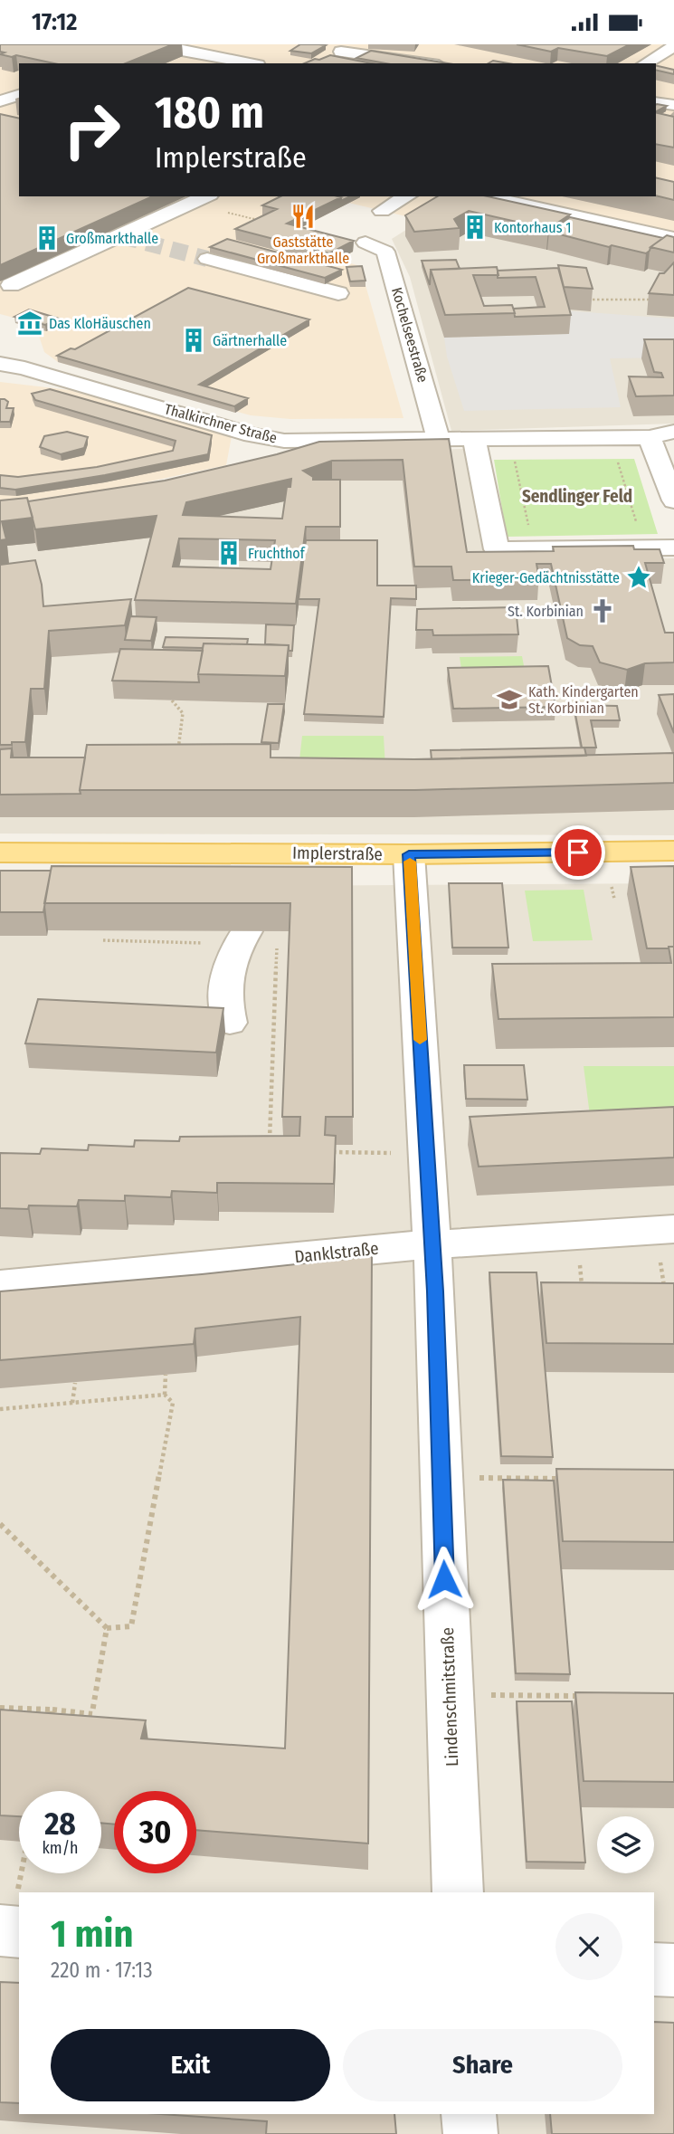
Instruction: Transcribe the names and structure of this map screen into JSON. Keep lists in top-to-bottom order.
{
  "streets": {
    "main road": ["Implerstraße"],
    "street": [
      "Kochelseestraße",
      "Thalkirchner Straße",
      "Danklstraße",
      "Lindenschmitstraße"
    ]
  },
  "crossings": [
    ["Kochelseestraße", "Thalkirchner Straße"],
    ["Implerstraße", "Lindenschmitstraße"],
    ["Danklstraße", "Lindenschmitstraße"]
  ],
  "districts": ["Sendlinger Feld"],
  "places": {
    "restaurant": ["Gaststätte Großmarkthalle"],
    "building": [
      "Kontorhaus 1",
      "Großmarkthalle",
      "Gärtnerhalle",
      "Fruchthof"
    ],
    "museum": ["Das KloHäuschen"],
    "place": ["Krieger-Gedächtnisstätte"],
    "church": ["St. Korbinian"],
    "school or university": ["Kath. Kindergarten St. Korbinian"]
  },
  "page": {
    "status": "17:12",
    "turn": ["180 m", "Implerstraße"],
    "speed": "28 km/h",
    "limit": "30",
    "heading": ["1 min", "220 m · 17:13"],
    "buttons": ["Exit", "Share"]
  }
}
